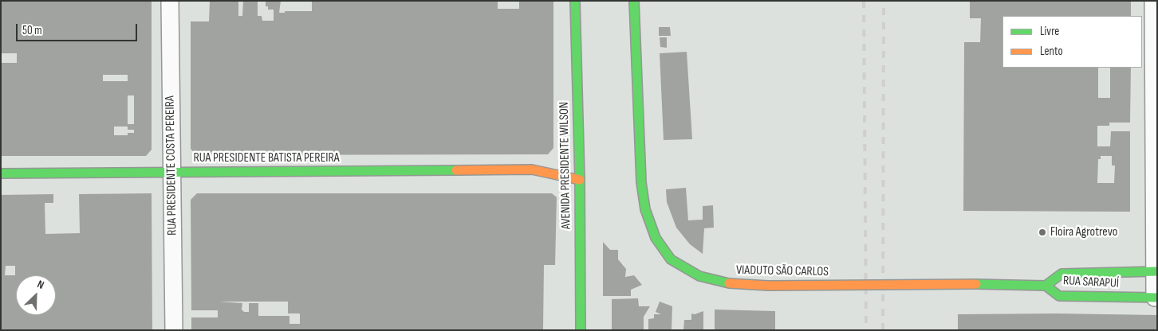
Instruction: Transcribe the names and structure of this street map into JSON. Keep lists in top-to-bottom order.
{
  "streets": {
    "main road": [
      "RUA PRESIDENTE BATISTA PEREIRA",
      "AVENIDA PRESIDENTE WILSON",
      "VIADUTO SÃO CARLOS",
      "RUA SARAPUÍ"
    ],
    "street": ["RUA PRESIDENTE COSTA PEREIRA"]
  },
  "crossings": [
    ["RUA PRESIDENTE BATISTA PEREIRA", "RUA PRESIDENTE COSTA PEREIRA"],
    ["RUA PRESIDENTE BATISTA PEREIRA", "AVENIDA PRESIDENTE WILSON"],
    ["VIADUTO SÃO CARLOS", "RUA SARAPUÍ"]
  ],
  "places": ["Floira Agrotrevo"],
  "legend": ["Livre", "Lento"],
  "scale_bar": "50 m",
  "north": "top right"
}
